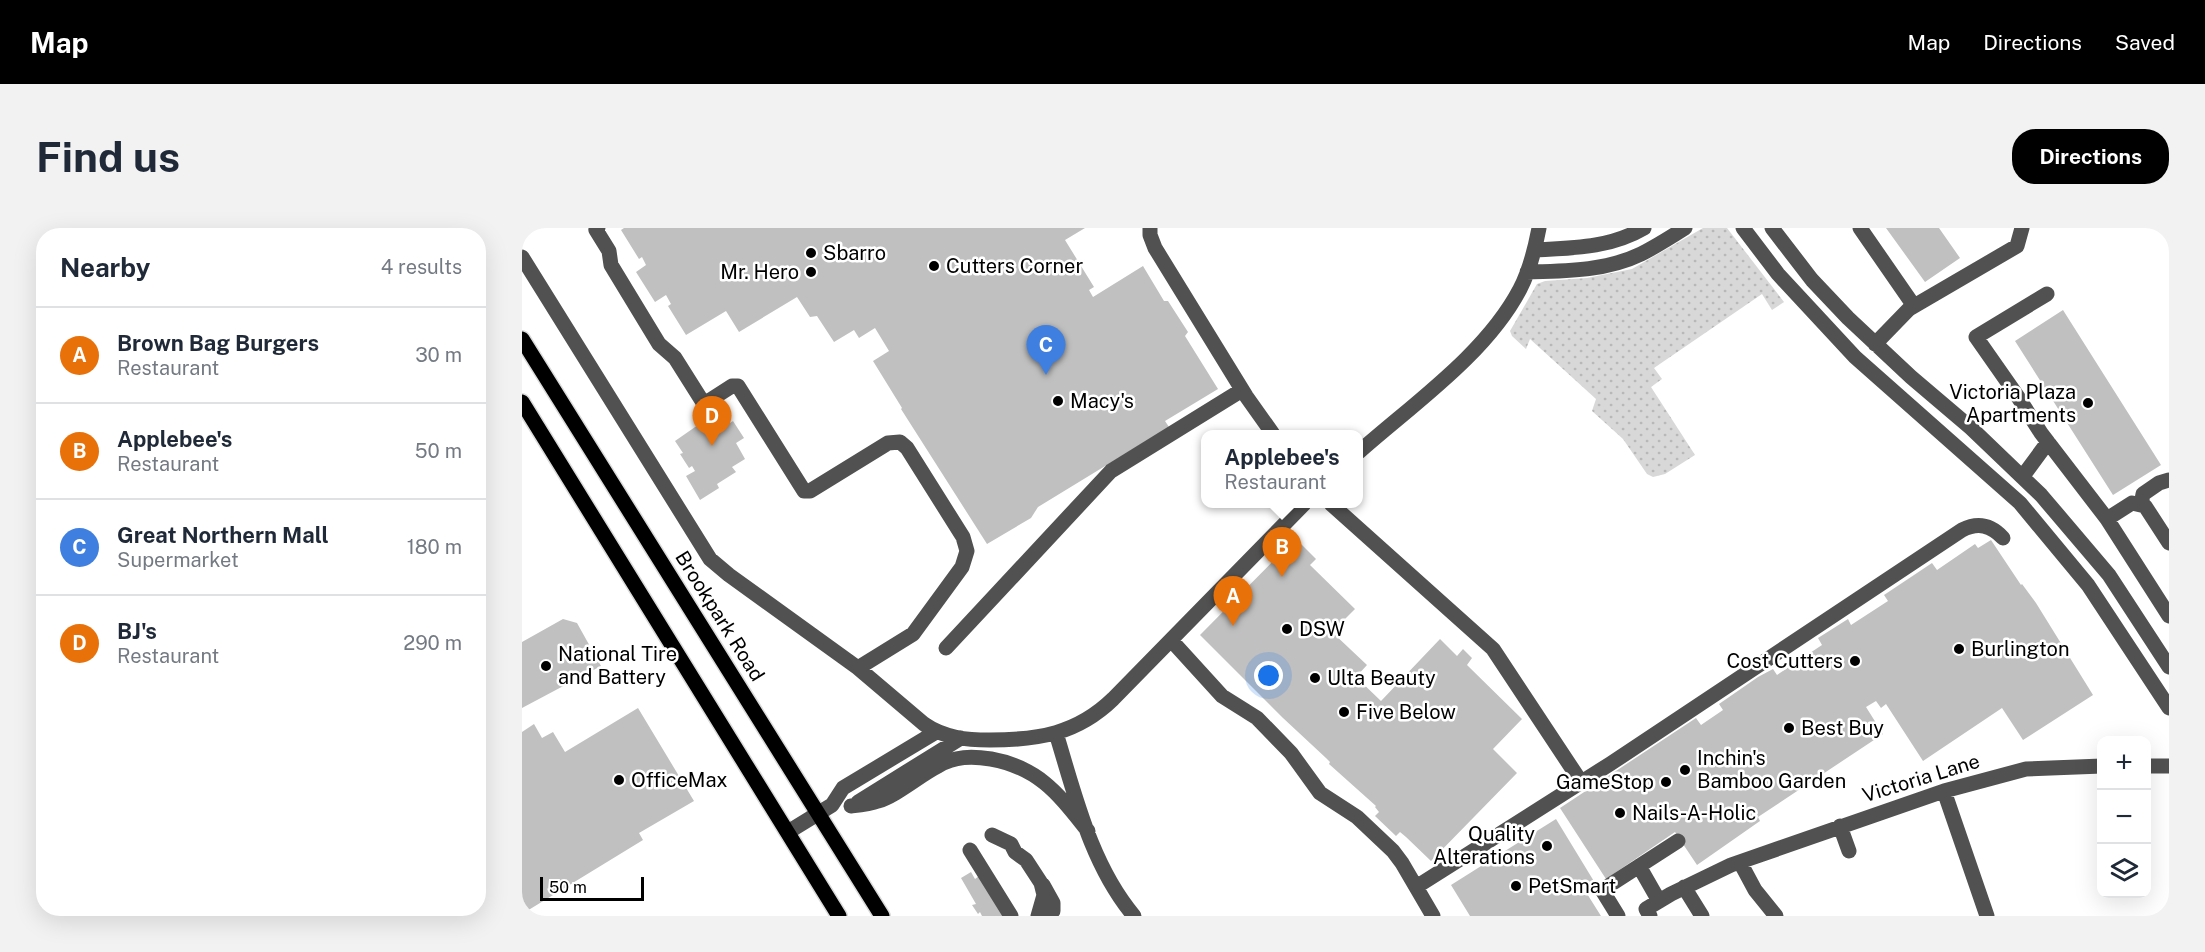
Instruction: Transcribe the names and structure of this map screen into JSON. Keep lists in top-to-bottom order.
{
  "streets": {
    "main road": ["Brookpark Road"],
    "street": ["Victoria Lane"]
  },
  "places": [
    "Sbarro",
    "Cutters Corner",
    "Mr. Hero",
    "Macy's",
    "Victoria Plaza Apartments",
    "DSW",
    "Burlington",
    "Cost Cutters",
    "National Tire and Battery",
    "Ulta Beauty",
    "Five Below",
    "Best Buy",
    "Inchin's Bamboo Garden",
    "OfficeMax",
    "GameStop",
    "Nails-A-Holic",
    "Quality Alterations",
    "PetSmart"
  ],
  "scale_bar": "50 m",
  "page": {
    "header": "Map",
    "nav": ["Map", "Directions", "Saved"],
    "buttons": "Directions",
    "title": "Find us",
    "heading": ["Nearby", "4 results"],
    "list": [
      {
        "mark": "A",
        "name": "Brown Bag Burgers",
        "note": "Restaurant",
        "value": "30 m"
      },
      {
        "mark": "B",
        "name": "Applebee's",
        "note": "Restaurant",
        "value": "50 m"
      },
      {
        "mark": "C",
        "name": "Great Northern Mall",
        "note": "Supermarket",
        "value": "180 m"
      },
      {
        "mark": "D",
        "name": "BJ's",
        "note": "Restaurant",
        "value": "290 m"
      }
    ],
    "pins": [
      "C",
      "D",
      "B",
      "A"
    ],
    "popup": ["Applebee's", "Restaurant"],
    "map_buttons": ["+", "−"],
    "scale": "50 m"
  }
}
